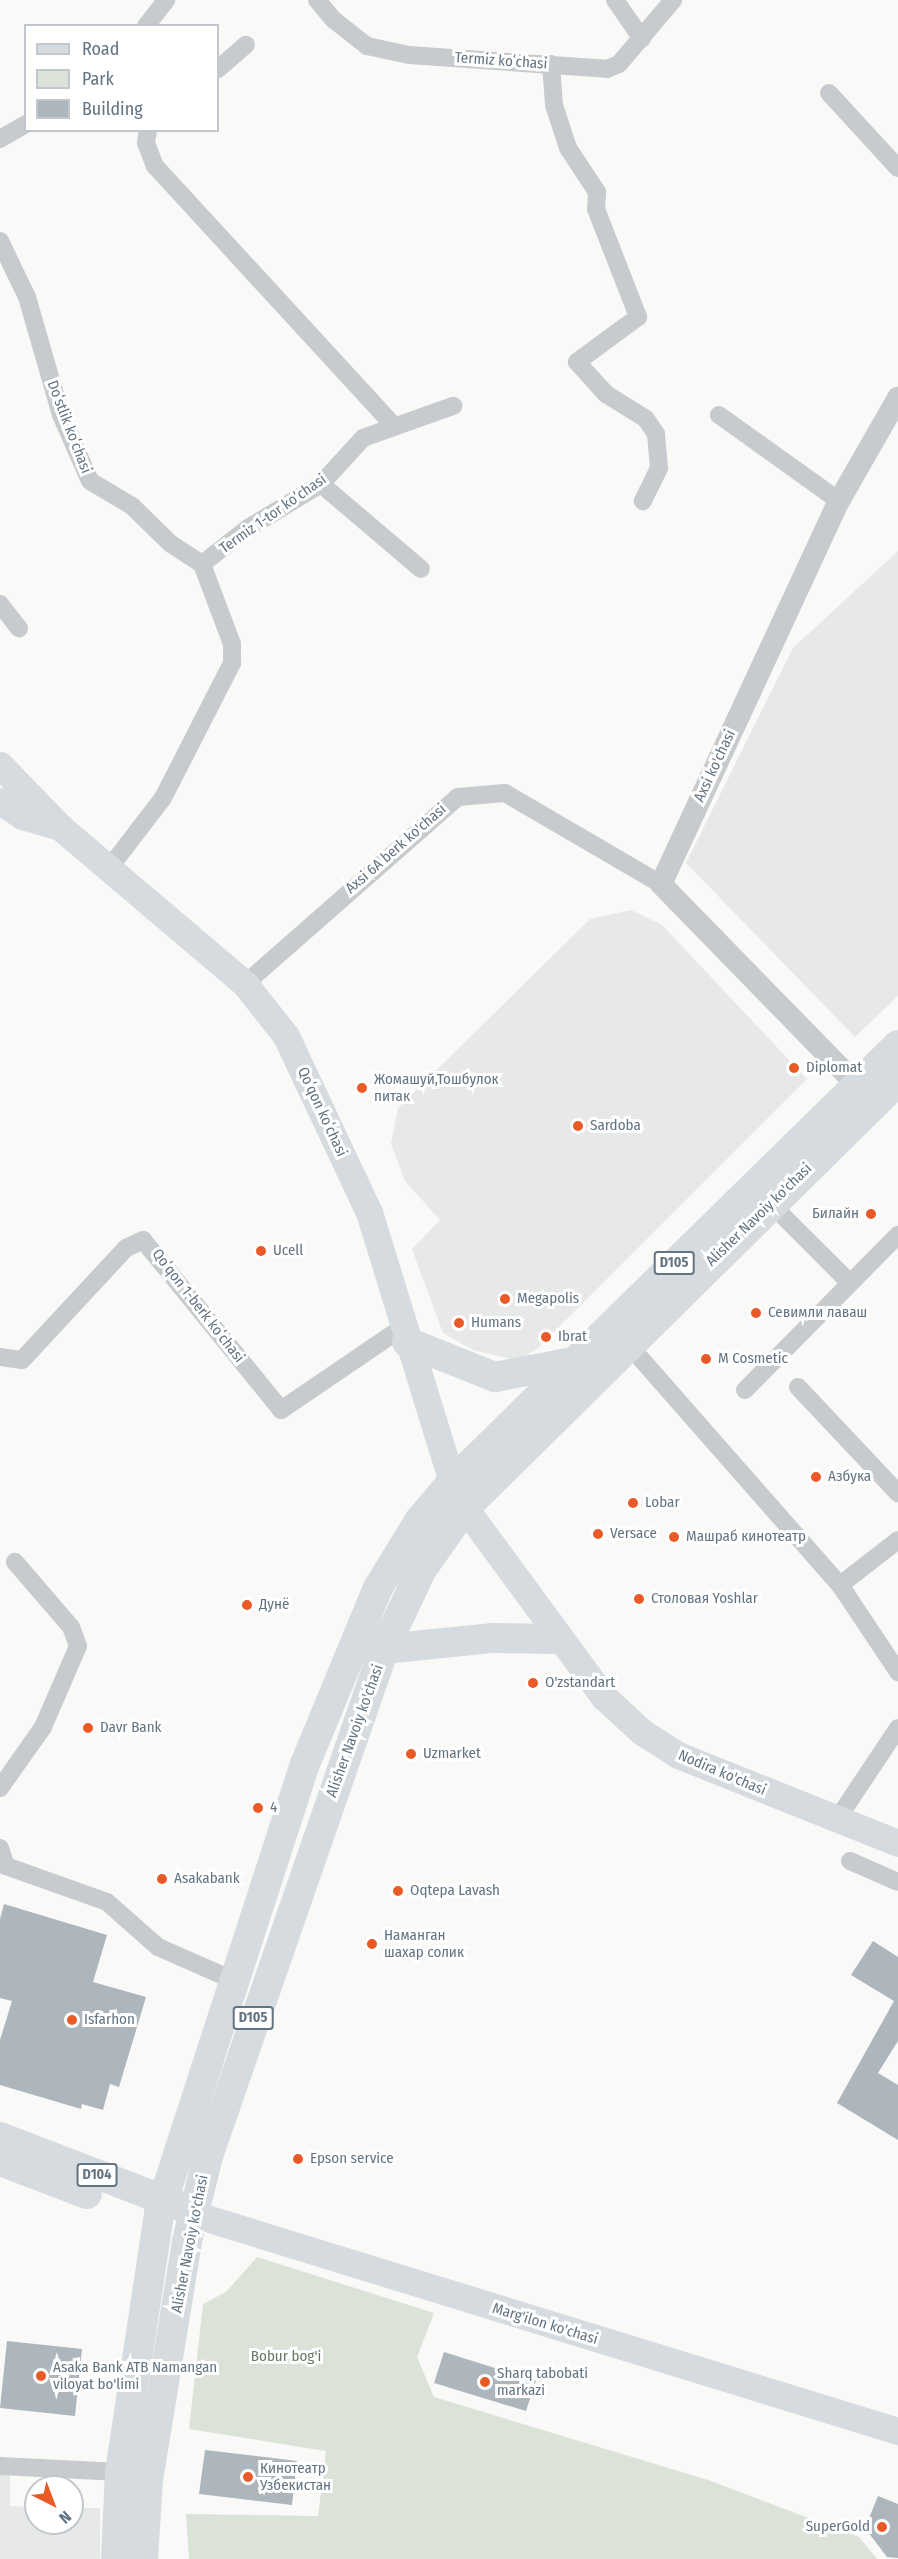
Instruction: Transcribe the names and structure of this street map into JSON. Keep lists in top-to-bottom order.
{
  "streets": {
    "main road": [
      "Qoʻqon koʻchasi",
      "Alisher Navoiy ko'chasi",
      "D105",
      "Nodira ko'chasi",
      "D104",
      "Marg'ilon ko'chasi"
    ],
    "street": [
      "Termiz koʻchasi",
      "Doʻstlik koʻchasi",
      "Termiz 1-tor koʼchasi",
      "Axsi ko'chasi",
      "Axsi 6А berk ko'chasi",
      "Qoʻqon 1-berk koʻchasi"
    ]
  },
  "crossings": [
    ["Doʻstlik koʻchasi", "Termiz 1-tor koʼchasi"],
    ["Axsi ko'chasi", "Axsi 6А berk ko'chasi"],
    ["Axsi 6А berk ko'chasi", "Qoʻqon koʻchasi"],
    ["Qoʻqon koʻchasi", "Alisher Navoiy ko'chasi"],
    ["Qoʻqon koʻchasi", "D105"],
    ["Qoʻqon koʻchasi", "Qoʻqon 1-berk koʻchasi"],
    ["Qoʻqon koʻchasi", "Nodira ko'chasi"],
    ["Alisher Navoiy ko'chasi", "D105"],
    ["Alisher Navoiy ko'chasi", "Nodira ko'chasi"],
    ["Alisher Navoiy ko'chasi", "D104"],
    ["Alisher Navoiy ko'chasi", "Marg'ilon ko'chasi"],
    ["D105", "Nodira ko'chasi"],
    ["D105", "D104"],
    ["D104", "Marg'ilon ko'chasi"]
  ],
  "parks": ["Bobur bog'i"],
  "places": [
    "Diplomat",
    "Жомашуй,Тошбулок питак",
    "Sardoba",
    "Билайн",
    "Ucell",
    "Megapolis",
    "Севимли лаваш",
    "Humans",
    "Ibrat",
    "M Cosmetic",
    "Азбука",
    "Lobar",
    "Versace",
    "Машраб кинотеатр",
    "Столовая Yoshlar",
    "Дунё",
    "O'zstandart",
    "Davr Bank",
    "Uzmarket",
    "4",
    "Asakabank",
    "Oqtepa Lavash",
    "Наманган шахар солик",
    "Isfarhon",
    "Epson service",
    "Asaka Bank ATB Namangan viloyat bo'limi",
    "Sharq tabobati markazi",
    "Кинотеатр Узбекистан",
    "SuperGold"
  ],
  "legend": ["Road", "Park", "Building"],
  "north": "bottom right"
}
